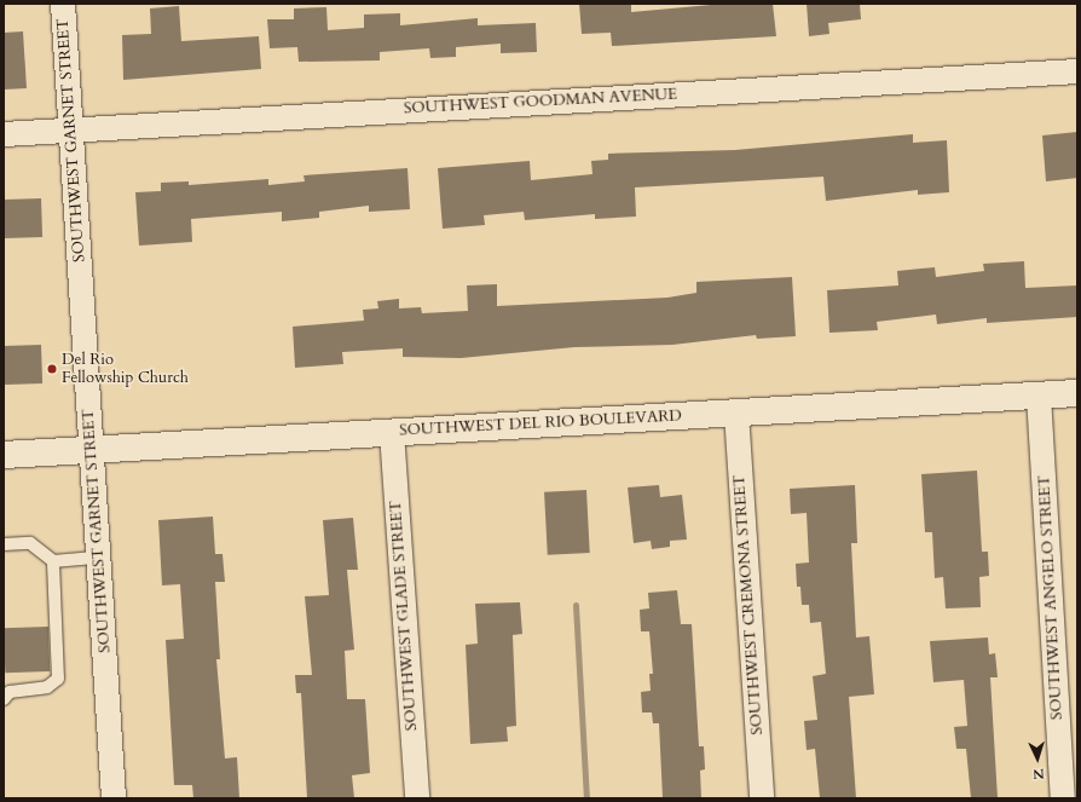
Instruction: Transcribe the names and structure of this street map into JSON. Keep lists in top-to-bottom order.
{
  "streets": {
    "street": [
      "SOUTHWEST GOODMAN AVENUE",
      "SOUTHWEST GARNET STREET",
      "SOUTHWEST DEL RIO BOULEVARD",
      "SOUTHWEST ANGELO STREET",
      "SOUTHWEST CREMONA STREET",
      "SOUTHWEST GLADE STREET"
    ]
  },
  "crossings": [
    ["SOUTHWEST GOODMAN AVENUE", "SOUTHWEST GARNET STREET"],
    ["SOUTHWEST GARNET STREET", "SOUTHWEST DEL RIO BOULEVARD"],
    ["SOUTHWEST DEL RIO BOULEVARD", "SOUTHWEST ANGELO STREET"],
    ["SOUTHWEST DEL RIO BOULEVARD", "SOUTHWEST CREMONA STREET"],
    ["SOUTHWEST DEL RIO BOULEVARD", "SOUTHWEST GLADE STREET"]
  ],
  "places": ["Del Rio Fellowship Church"],
  "north": "bottom"
}
